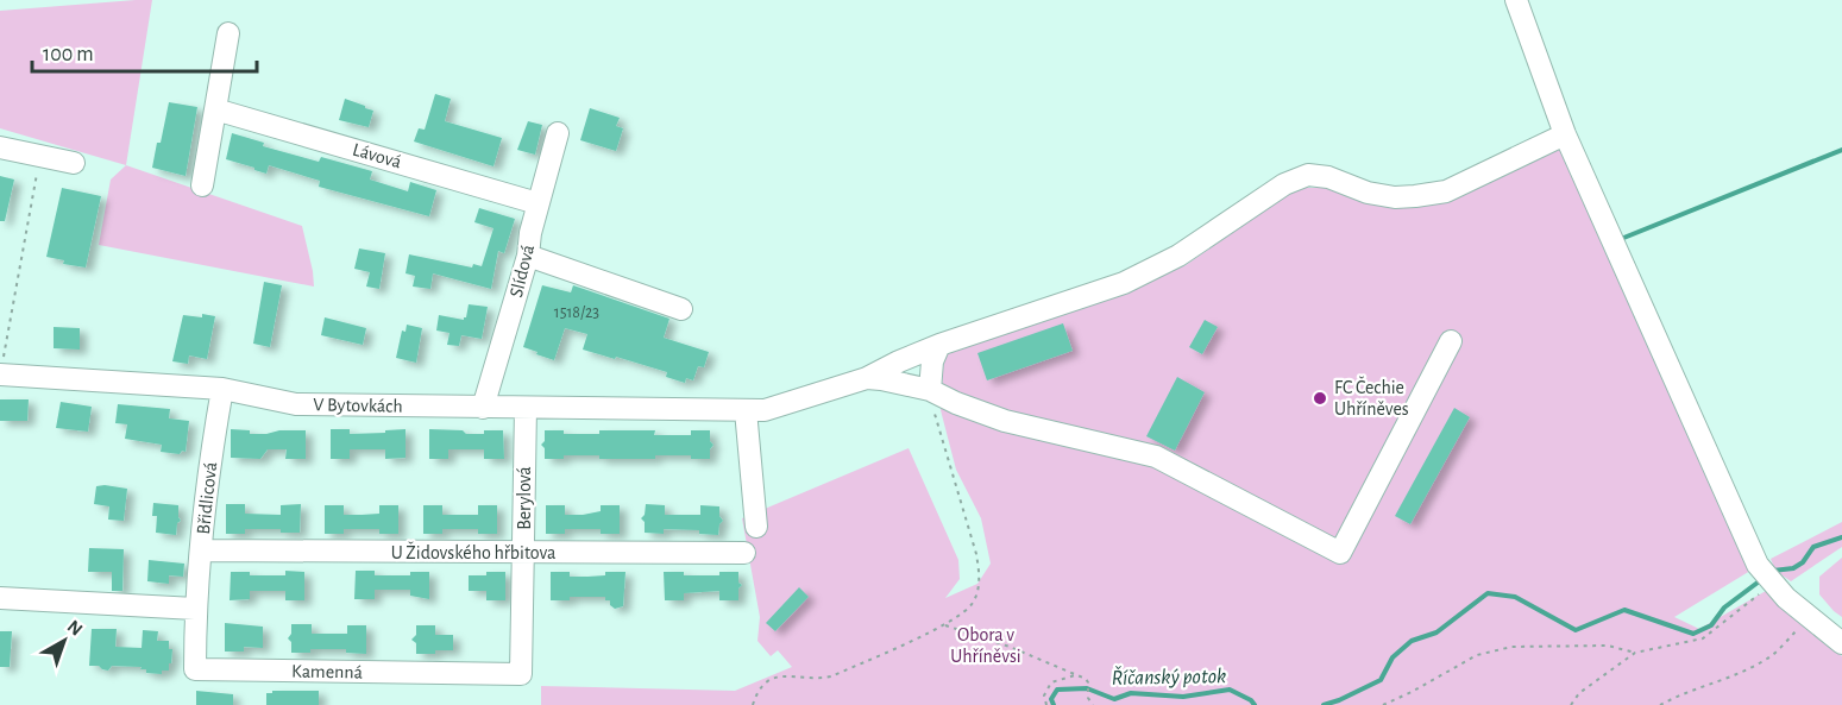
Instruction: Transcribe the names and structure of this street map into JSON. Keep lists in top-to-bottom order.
{
  "streets": {
    "street": [
      "Lávová",
      "Slídová",
      "V Bytovkách",
      "Břidlicová",
      "Berylová",
      "U Židovského hřbitova",
      "Kamenná"
    ]
  },
  "crossings": [
    ["Lávová", "Slídová"],
    ["Slídová", "V Bytovkách"],
    ["V Bytovkách", "Břidlicová"],
    ["V Bytovkách", "Berylová"],
    ["Břidlicová", "U Židovského hřbitova"],
    ["Břidlicová", "Kamenná"],
    ["Berylová", "U Židovského hřbitova"],
    ["Berylová", "Kamenná"]
  ],
  "water": ["Říčanský potok"],
  "parks": ["Obora v Uhříněvsi"],
  "places": ["FC Čechie Uhříněves"],
  "house_numbers": ["1518/23"],
  "scale_bar": "100 m",
  "north": "top right"
}
